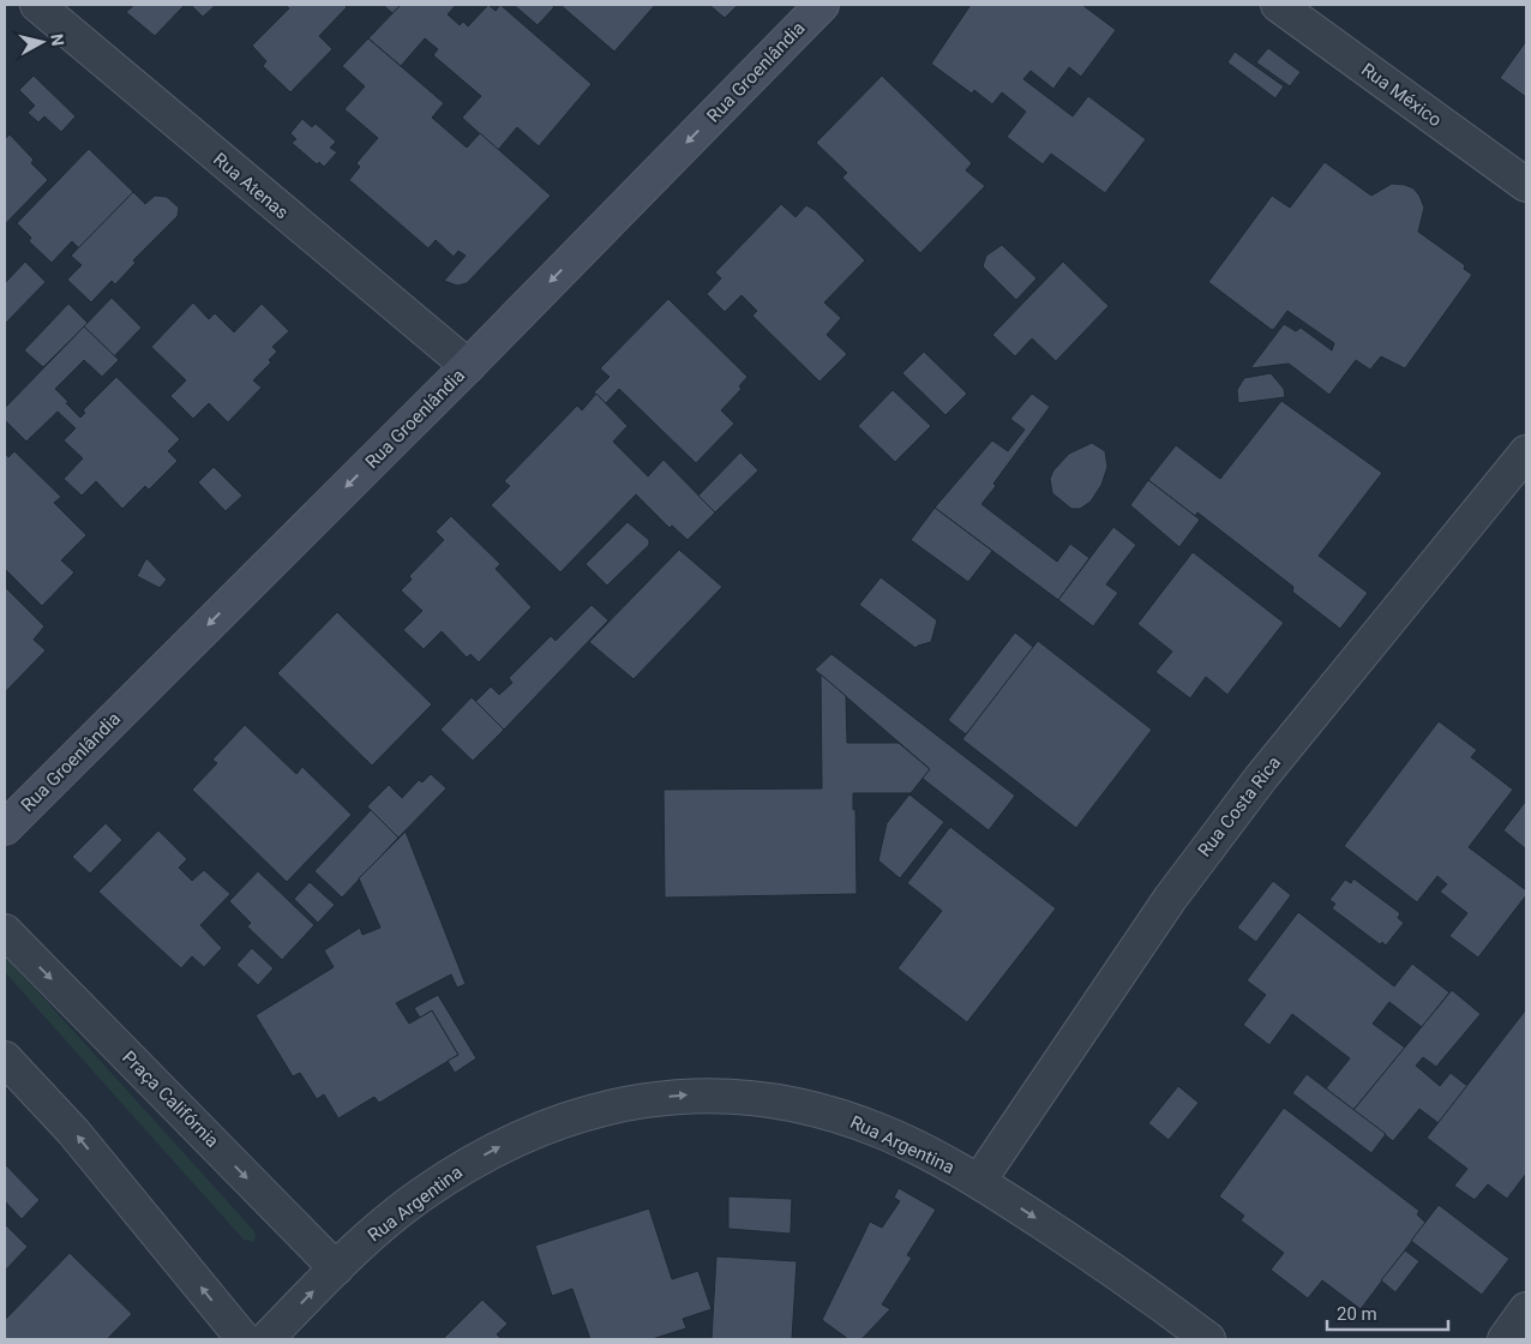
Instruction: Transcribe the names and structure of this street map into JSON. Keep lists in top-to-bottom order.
{
  "streets": {
    "main road": ["Rua Groenlândia"],
    "street": [
      "Rua México",
      "Rua Atenas",
      "Rua Costa Rica",
      "Praça Califórnia",
      "Rua Argentina"
    ]
  },
  "crossings": [
    ["Rua Groenlândia", "Rua Atenas"],
    ["Rua Costa Rica", "Rua Argentina"],
    ["Praça Califórnia", "Rua Argentina"]
  ],
  "one_way": ["Rua Groenlândia", "Rua Argentina"],
  "scale_bar": "20 m",
  "north": "right"
}
